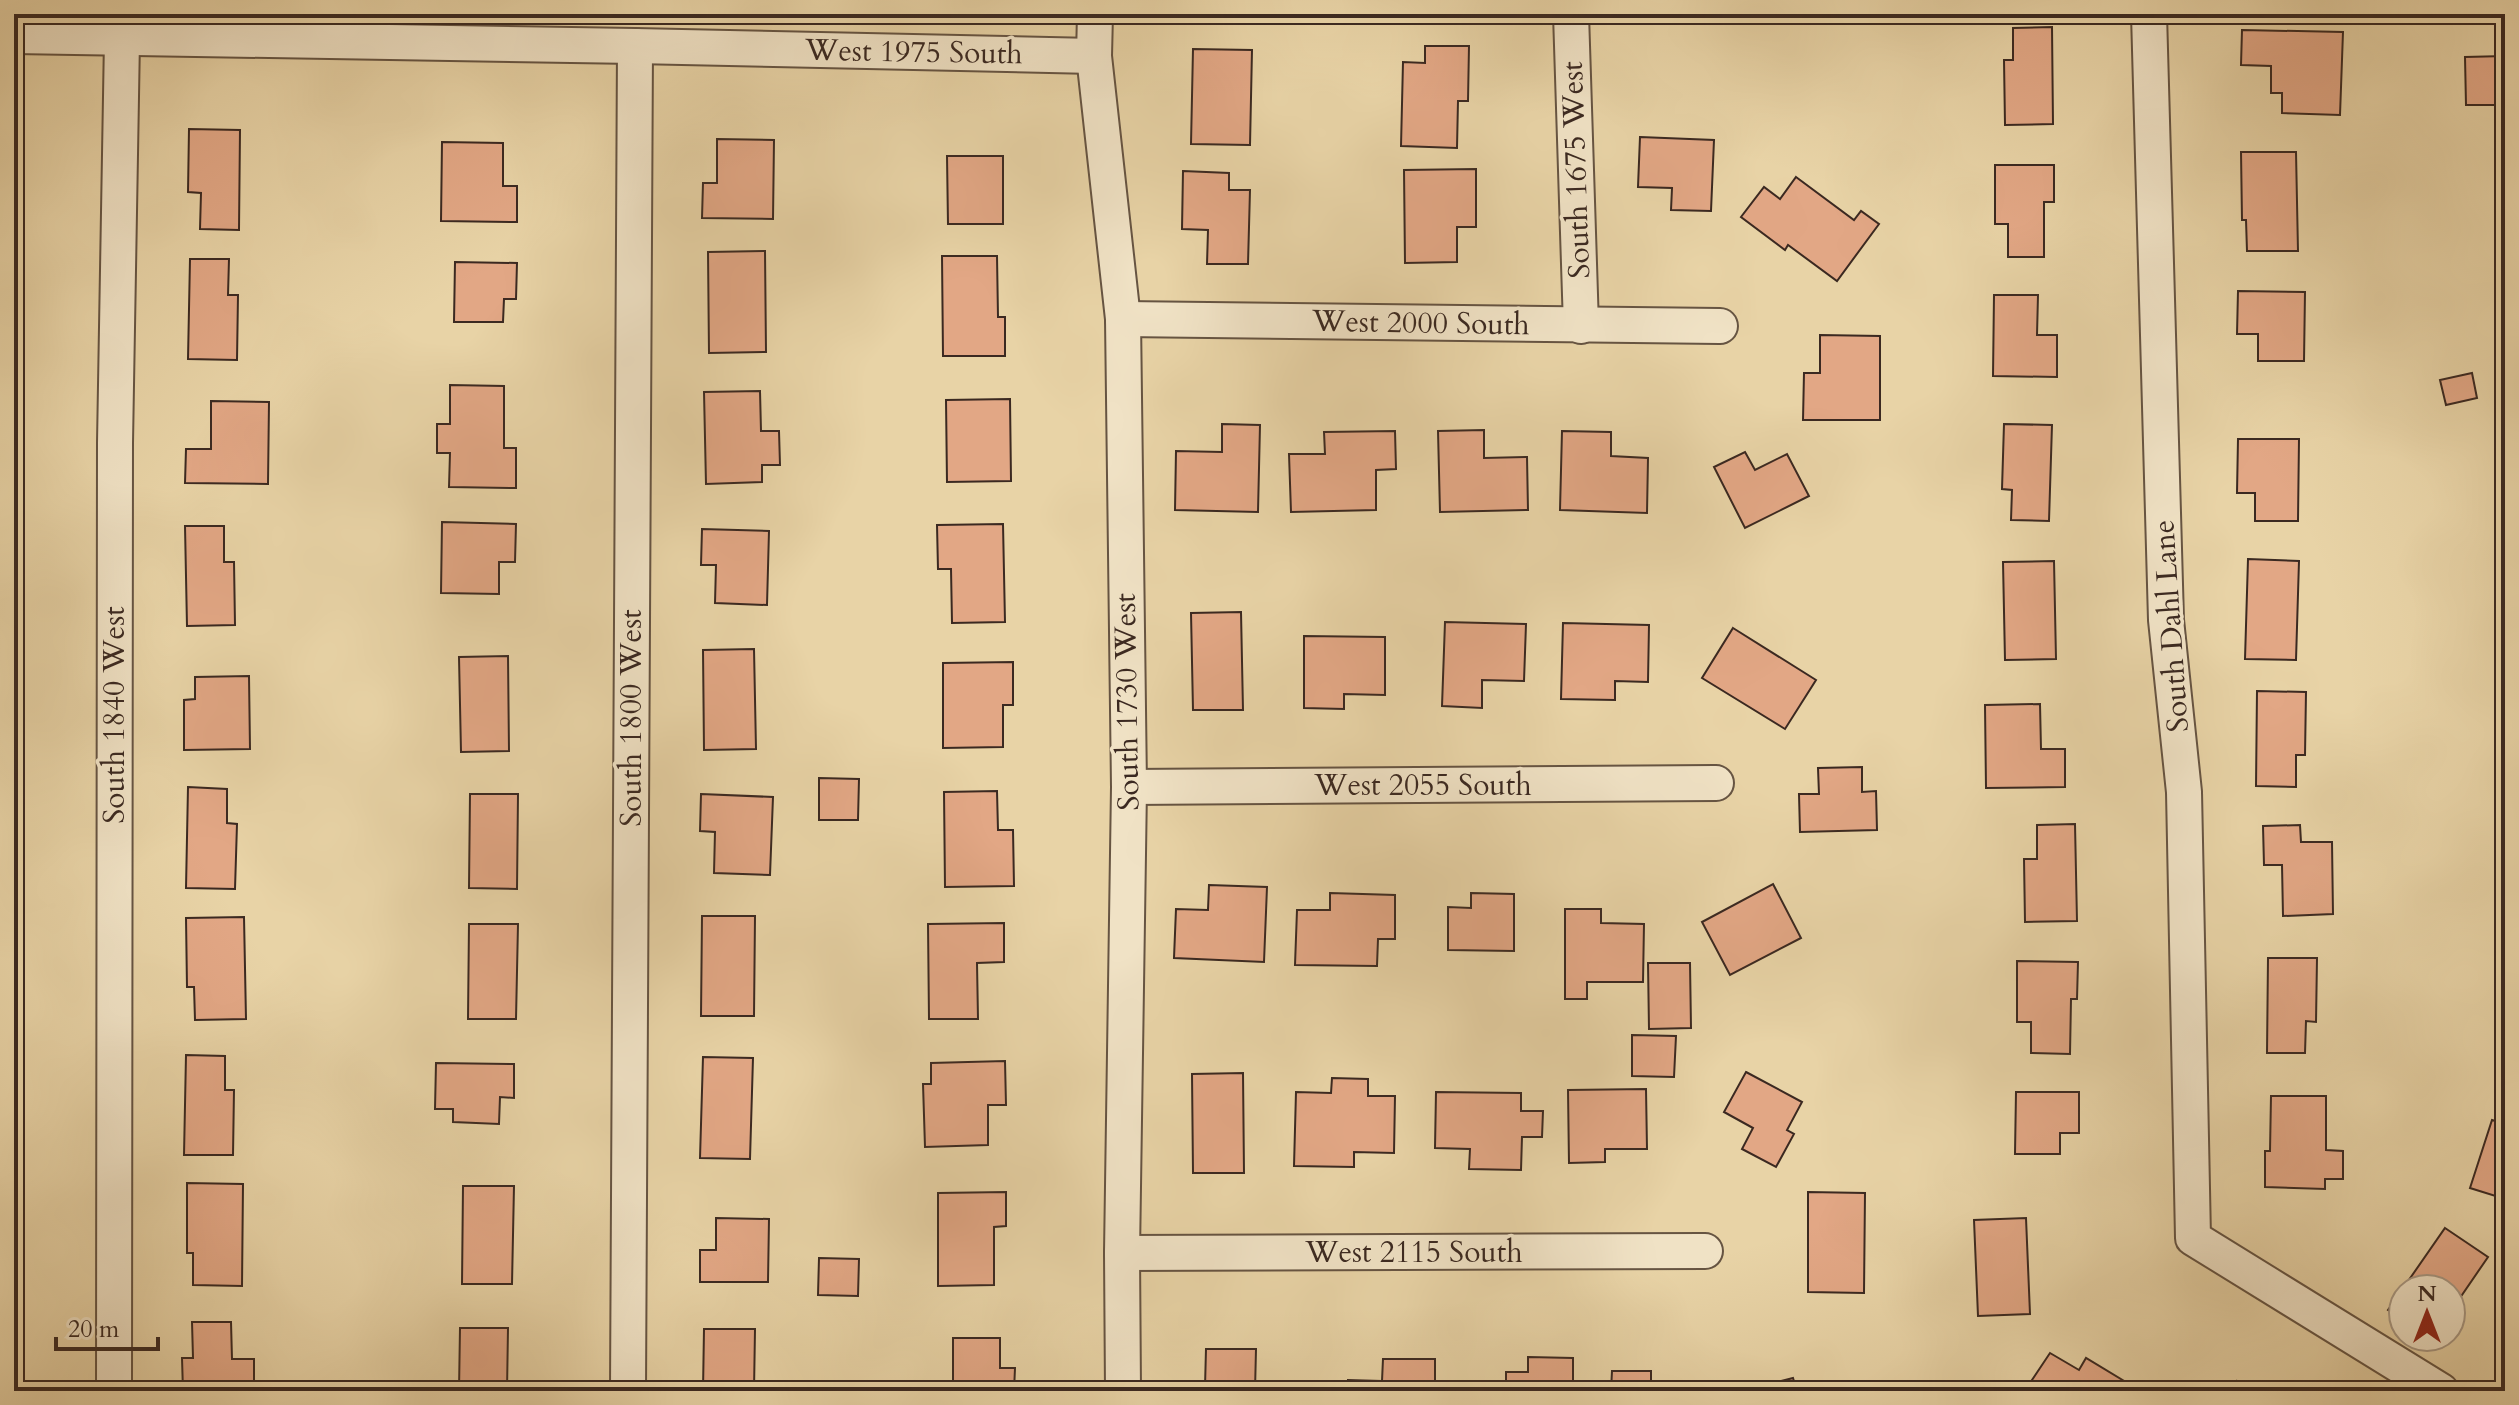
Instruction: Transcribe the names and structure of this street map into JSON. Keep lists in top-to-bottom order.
{
  "streets": {
    "street": [
      "West 1975 South",
      "South 1675 West",
      "West 2000 South",
      "South Dahl Lane",
      "South 1730 West",
      "South 1840 West",
      "South 1800 West",
      "West 2055 South",
      "West 2115 South"
    ]
  },
  "crossings": [
    ["West 1975 South", "South 1730 West"],
    ["West 1975 South", "South 1840 West"],
    ["West 1975 South", "South 1800 West"],
    ["South 1675 West", "West 2000 South"],
    ["West 2000 South", "South 1730 West"],
    ["South 1730 West", "West 2055 South"],
    ["South 1730 West", "West 2115 South"]
  ],
  "scale_bar": "20 m",
  "north": "top"
}
